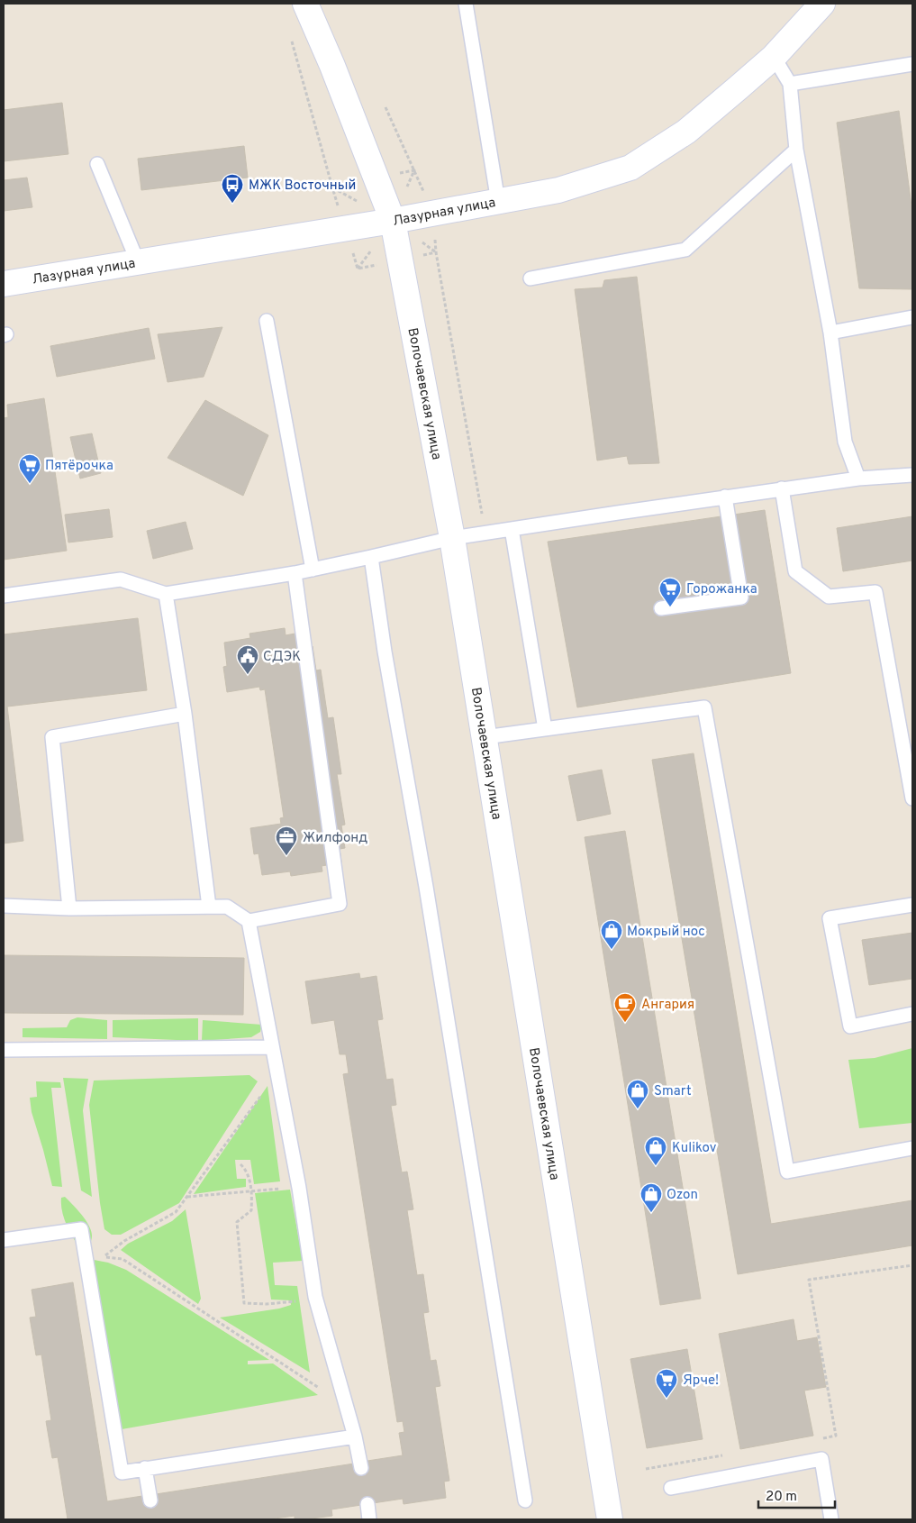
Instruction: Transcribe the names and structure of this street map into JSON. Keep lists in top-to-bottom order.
{
  "streets": {
    "street": ["Лазурная улица", "Волочаевская улица"]
  },
  "crossings": [
    ["Лазурная улица", "Волочаевская улица"]
  ],
  "places": {
    "bus stop": ["МЖК Восточный"],
    "supermarket": ["Пятёрочка", "Горожанка", "Ярче!"],
    "public building": ["СДЭК"],
    "office": ["Жилфонд"],
    "shop": [
      "Мокрый нос",
      "Smart",
      "Kulikov",
      "Ozon"
    ],
    "cafe": ["Ангария"]
  },
  "scale_bar": "20 m"
}
